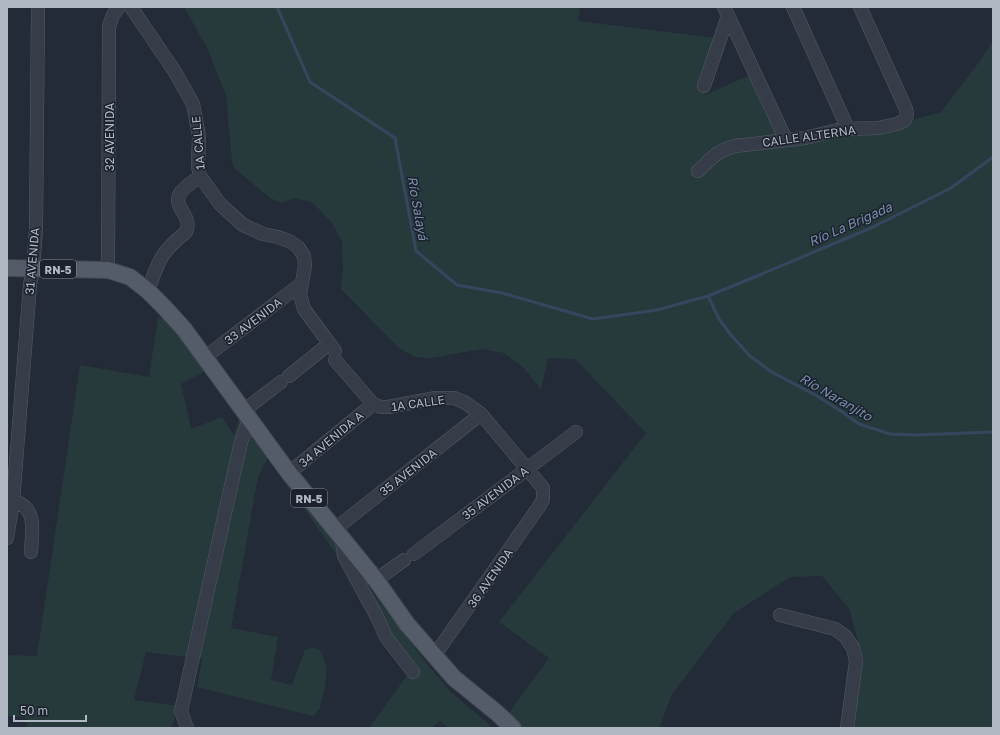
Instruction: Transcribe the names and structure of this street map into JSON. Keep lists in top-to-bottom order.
{
  "streets": {
    "main road": ["RN-5"],
    "street": [
      "CALLE ALTERNA",
      "32 AVENIDA",
      "1A CALLE",
      "31 AVENIDA",
      "33 AVENIDA",
      "34 AVENIDA A",
      "35 AVENIDA",
      "35 AVENIDA A",
      "36 AVENIDA"
    ]
  },
  "crossings": [
    ["32 AVENIDA", "RN-5"],
    ["1A CALLE", "33 AVENIDA"],
    ["1A CALLE", "34 AVENIDA A"],
    ["1A CALLE", "35 AVENIDA"],
    ["1A CALLE", "35 AVENIDA A"],
    ["1A CALLE", "36 AVENIDA"],
    ["31 AVENIDA", "RN-5"],
    ["RN-5", "33 AVENIDA"],
    ["RN-5", "34 AVENIDA A"],
    ["RN-5", "35 AVENIDA"],
    ["RN-5", "35 AVENIDA A"],
    ["RN-5", "36 AVENIDA"]
  ],
  "water": ["Río Salayá", "Río La Brigada", "Río Naranjito"],
  "scale_bar": "50 m"
}
